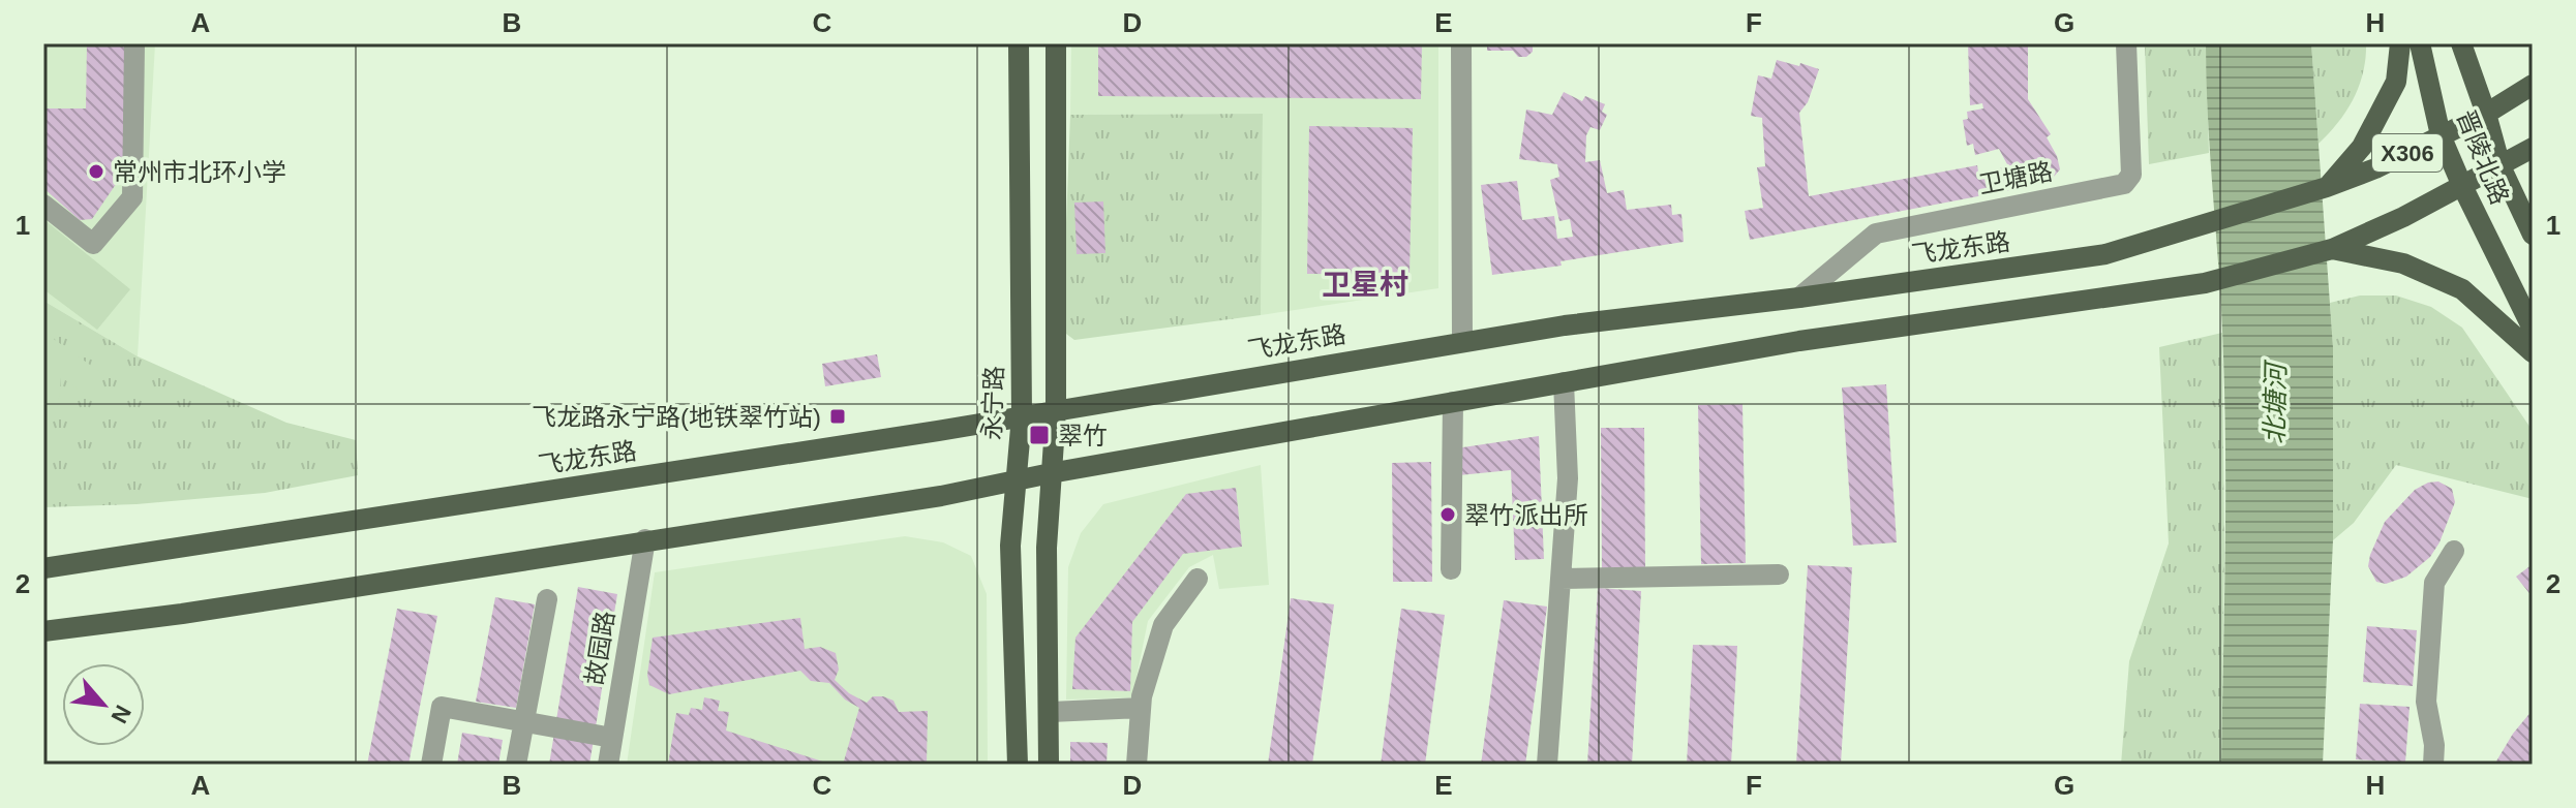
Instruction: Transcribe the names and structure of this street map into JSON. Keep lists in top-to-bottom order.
{
  "streets": {
    "main road": [
      "X306",
      "晋陵北路",
      "飞龙东路",
      "永宁路"
    ],
    "street": ["卫塘路", "故园路"]
  },
  "crossings": [
    ["晋陵北路", "飞龙东路"],
    ["卫塘路", "飞龙东路"],
    ["飞龙东路", "永宁路"]
  ],
  "districts": ["卫星村"],
  "water": ["北塘河"],
  "places": {
    "other": ["常州市北环小学", "翠竹派出所"],
    "transit": ["飞龙路永宁路(地铁翠竹站)", "翠竹"]
  },
  "north": "bottom right",
  "grid": {
    "columns": [
      "A",
      "B",
      "C",
      "D",
      "E",
      "F",
      "G",
      "H"
    ],
    "rows": ["1", "2"]
  }
}
